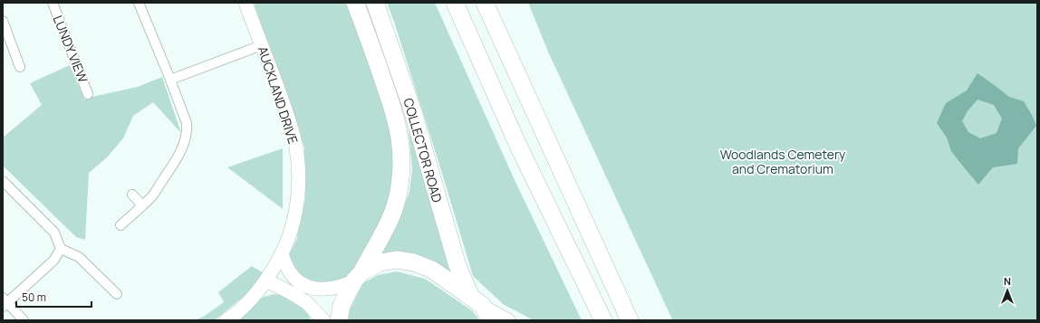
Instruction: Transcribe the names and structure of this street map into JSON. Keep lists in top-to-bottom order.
{
  "streets": {
    "highway": ["COLLECTOR ROAD"],
    "street": ["LUNDY VIEW", "AUCKLAND DRIVE"]
  },
  "parks": ["Woodlands Cemetery and Crematorium"],
  "scale_bar": "50 m",
  "north": "top"
}
